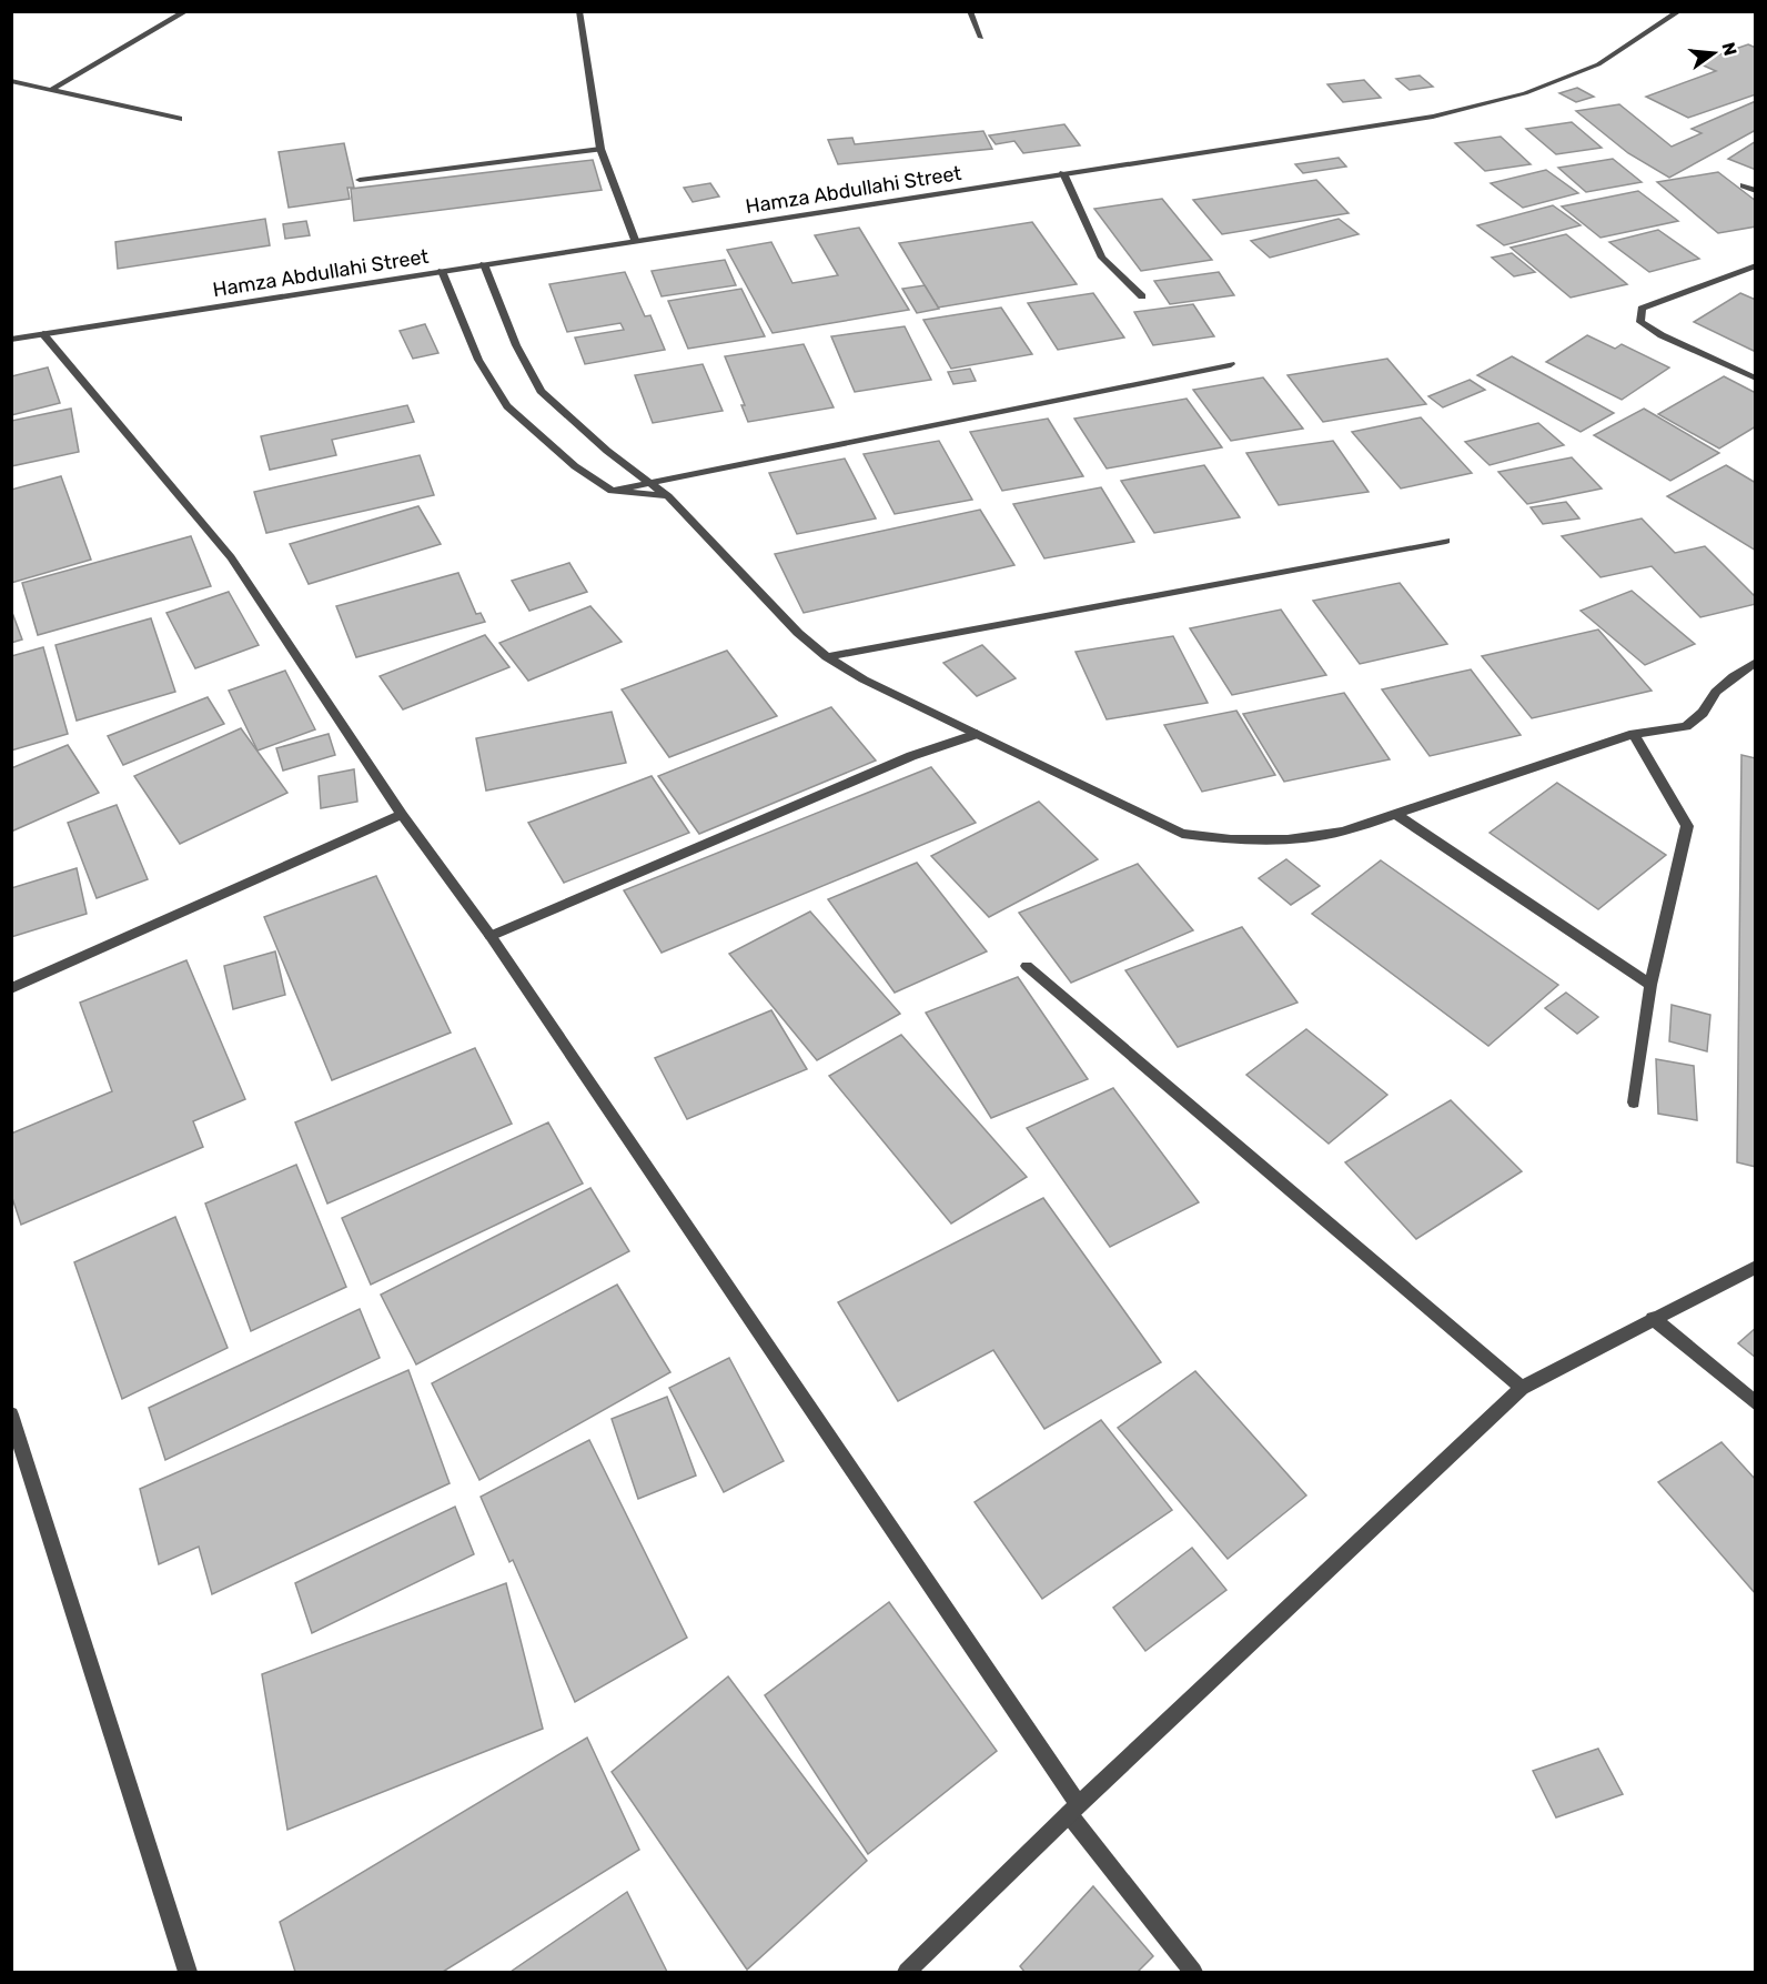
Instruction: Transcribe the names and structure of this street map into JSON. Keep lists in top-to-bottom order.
{
  "streets": {
    "street": ["Hamza Abdullahi Street"]
  },
  "north": "right"
}
